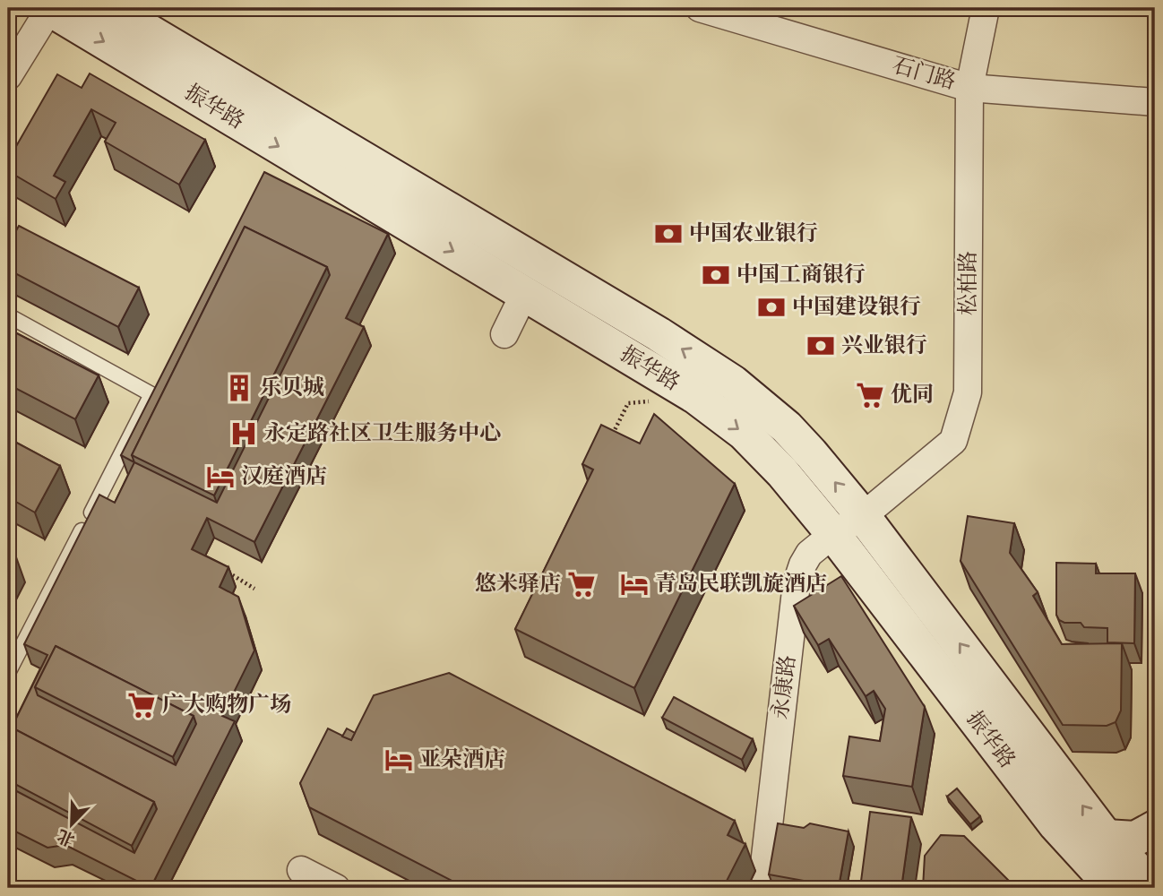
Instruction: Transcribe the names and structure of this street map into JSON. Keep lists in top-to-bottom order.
{
  "streets": {
    "main road": ["振华路"],
    "street": ["石门路", "松柏路", "永康路"]
  },
  "crossings": [
    ["石门路", "松柏路"],
    ["振华路", "松柏路"],
    ["振华路", "永康路"],
    ["松柏路", "永康路"]
  ],
  "places": {
    "bank": [
      "中国农业银行",
      "中国工商银行",
      "中国建设银行",
      "兴业银行"
    ],
    "building": ["乐贝城"],
    "supermarket": ["优同", "悠米驿店", "广大购物广场"],
    "hospital": ["永定路社区卫生服务中心"],
    "hotel": ["汉庭酒店", "青岛民联凯旋酒店", "亚朵酒店"]
  },
  "north": "bottom left"
}
